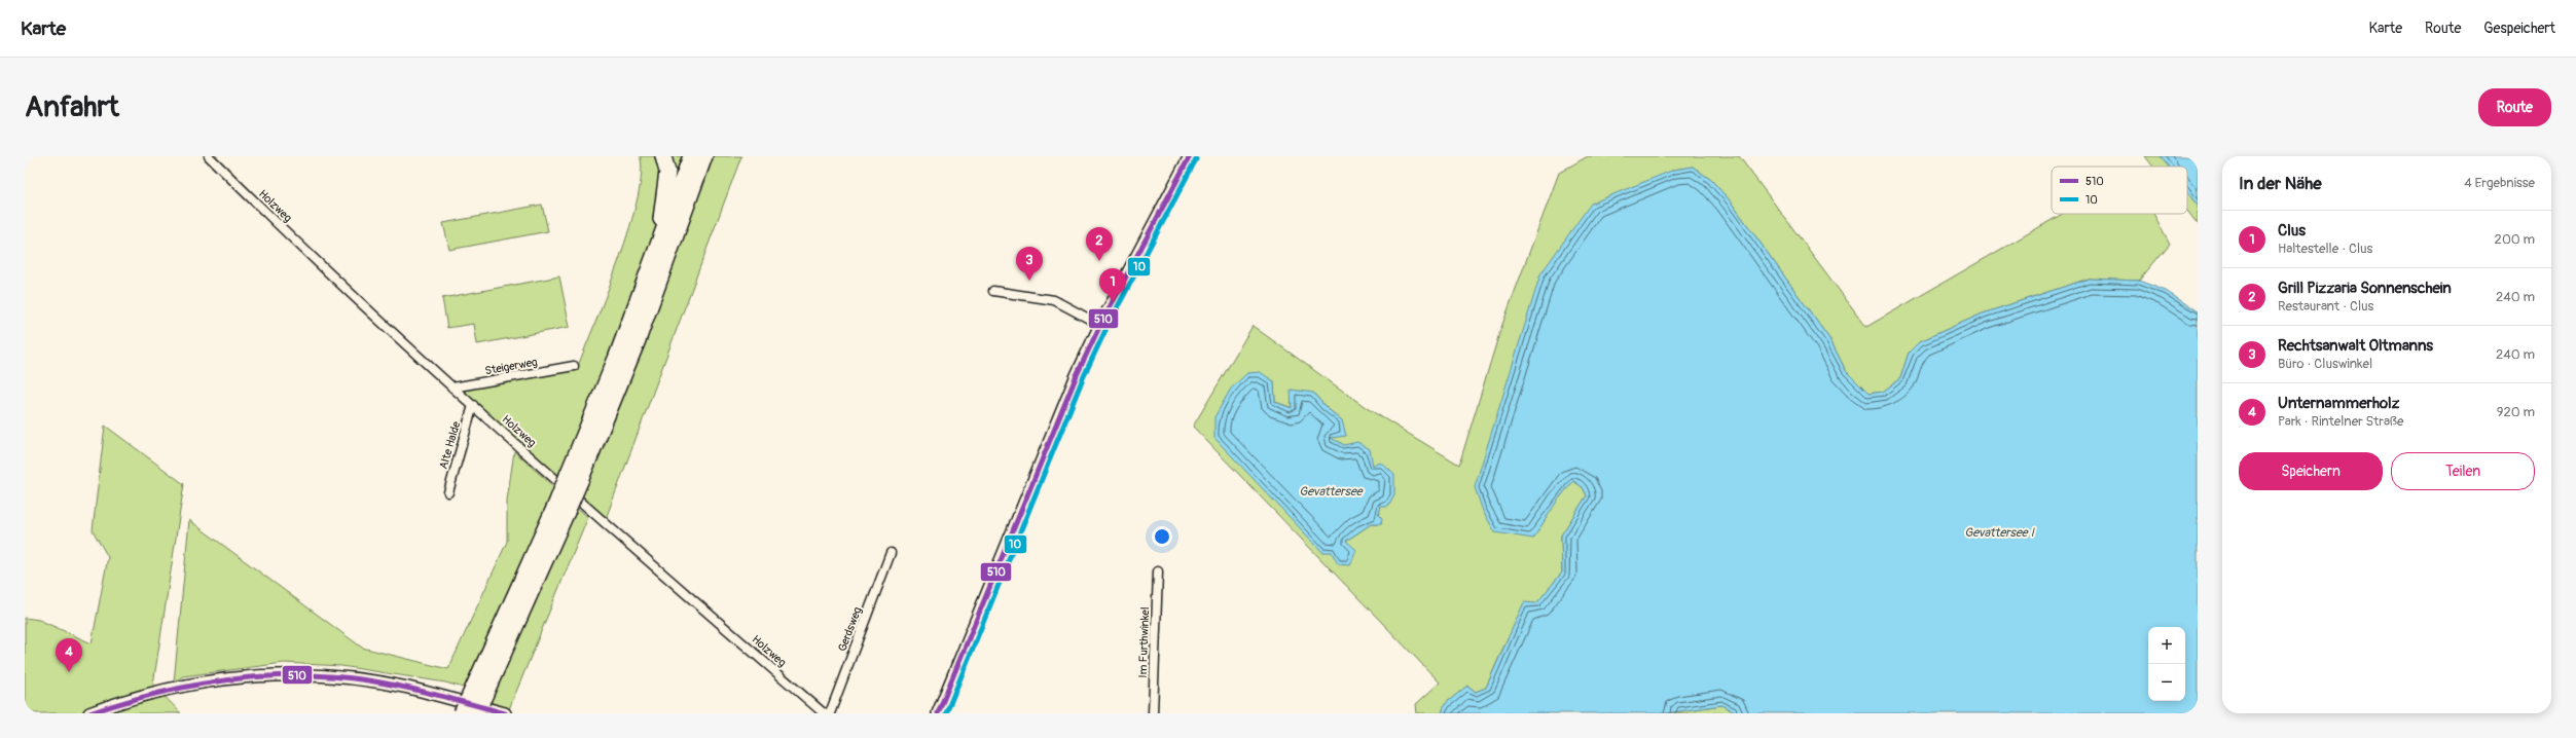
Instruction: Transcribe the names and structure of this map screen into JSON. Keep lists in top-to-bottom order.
{
  "streets": {
    "street": [
      "Holzweg",
      "Steigerweg",
      "Alte Halde",
      "Gerdsweg",
      "Im Furthwinkel"
    ]
  },
  "crossings": [
    ["Holzweg", "Steigerweg"],
    ["Holzweg", "Alte Halde"]
  ],
  "water": ["Gevattersee", "Gevattersee I"],
  "lines": ["transit line 510", "transit line 10"],
  "legend": ["510", "10"],
  "page": {
    "header": "Karte",
    "nav": ["Karte", "Route", "Gespeichert"],
    "buttons": [
      "Route",
      ["Speichern", "Teilen"]
    ],
    "title": "Anfahrt",
    "heading": ["In der Nähe", "4 Ergebnisse"],
    "list": [
      {
        "mark": "1",
        "name": "Clus",
        "note": "Haltestelle · Clus",
        "value": "200 m"
      },
      {
        "mark": "2",
        "name": "Grill Pizzaria Sonnenschein",
        "note": "Restaurant · Clus",
        "value": "240 m"
      },
      {
        "mark": "3",
        "name": "Rechtsanwalt Oltmanns",
        "note": "Büro · Cluswinkel",
        "value": "240 m"
      },
      {
        "mark": "4",
        "name": "Unternammerholz",
        "note": "Park · Rintelner Straße",
        "value": "920 m"
      }
    ],
    "pins": [
      "2",
      "3",
      "1",
      "4"
    ],
    "map_buttons": ["+", "−"]
  }
}
